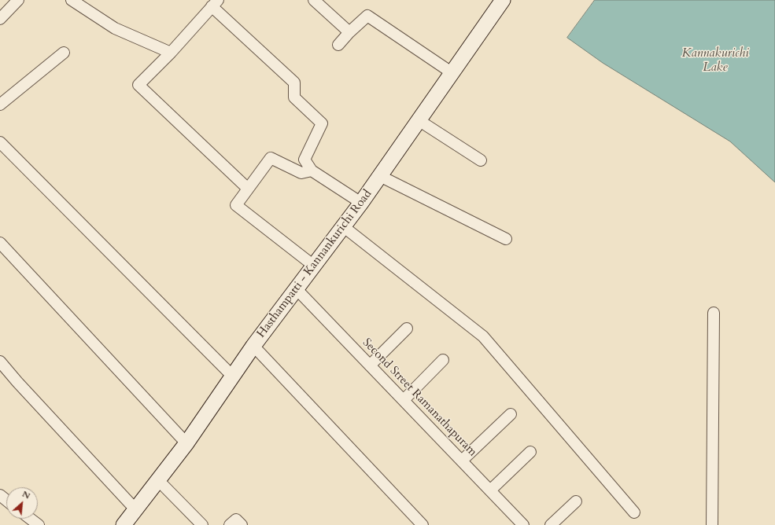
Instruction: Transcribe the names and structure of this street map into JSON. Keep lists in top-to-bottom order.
{
  "streets": {
    "main road": ["Hasthampatti - Kannankurichi Road"],
    "street": ["Second Street Ramanathapuram"]
  },
  "crossings": [
    ["Hasthampatti - Kannankurichi Road", "Second Street Ramanathapuram"]
  ],
  "water": ["Kannakurichi Lake"],
  "north": "top right"
}
